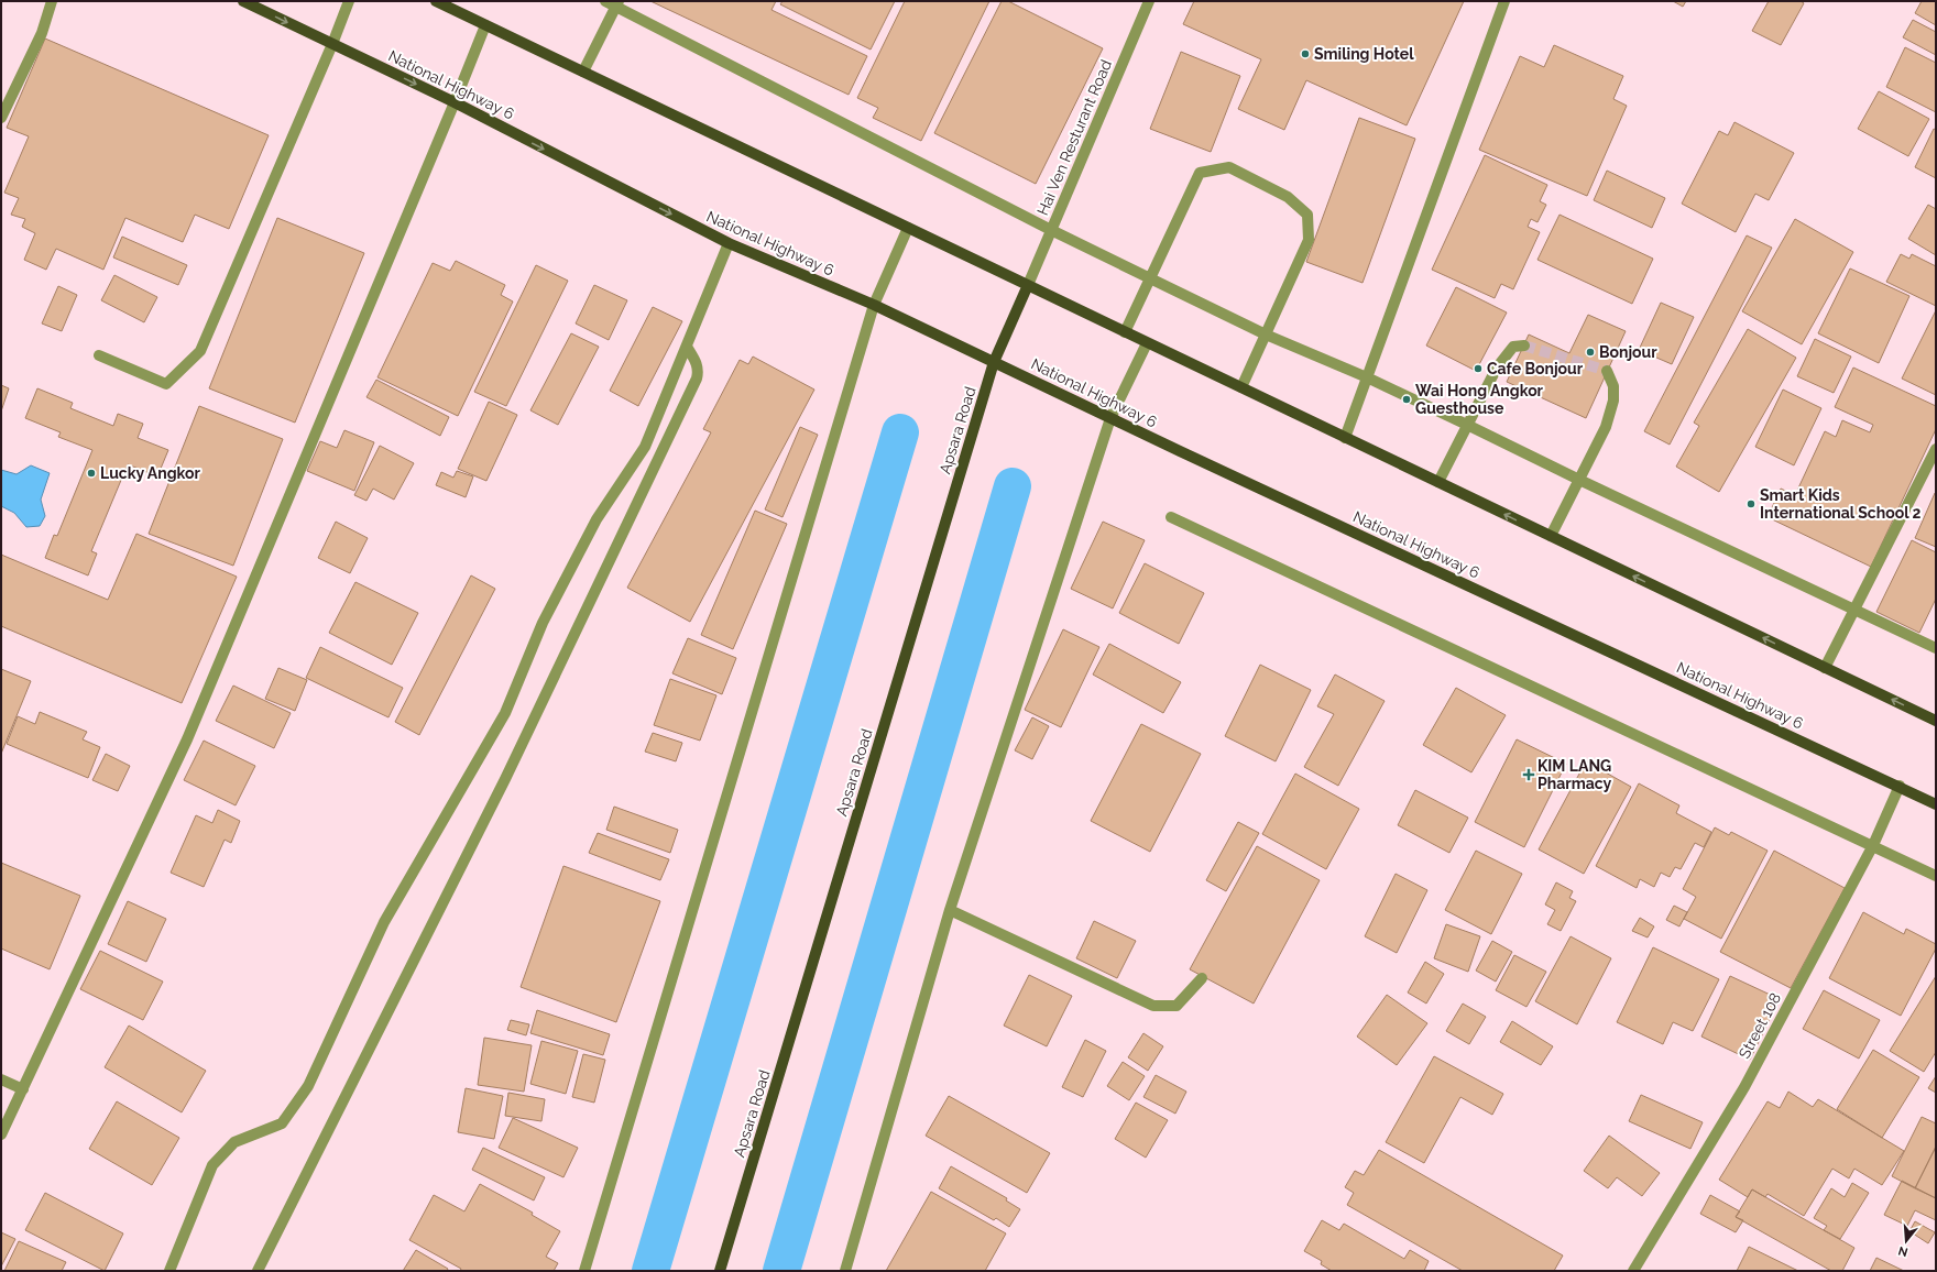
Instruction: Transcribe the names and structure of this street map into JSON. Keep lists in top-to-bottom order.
{
  "streets": {
    "main road": ["National Highway 6", "Apsara Road"],
    "street": ["Hai Ven Resturant Road", "Street 108"]
  },
  "crossings": [
    ["National Highway 6", "Apsara Road"],
    ["National Highway 6", "Street 108"],
    ["Hai Ven Resturant Road", "Apsara Road"]
  ],
  "places": {
    "other": [
      "Smiling Hotel",
      "Bonjour",
      "Cafe Bonjour",
      "Wai Hong Angkor Guesthouse",
      "Lucky Angkor",
      "Smart Kids International School 2"
    ],
    "health": ["KIM LANG Pharmacy"]
  },
  "north": "bottom"
}
